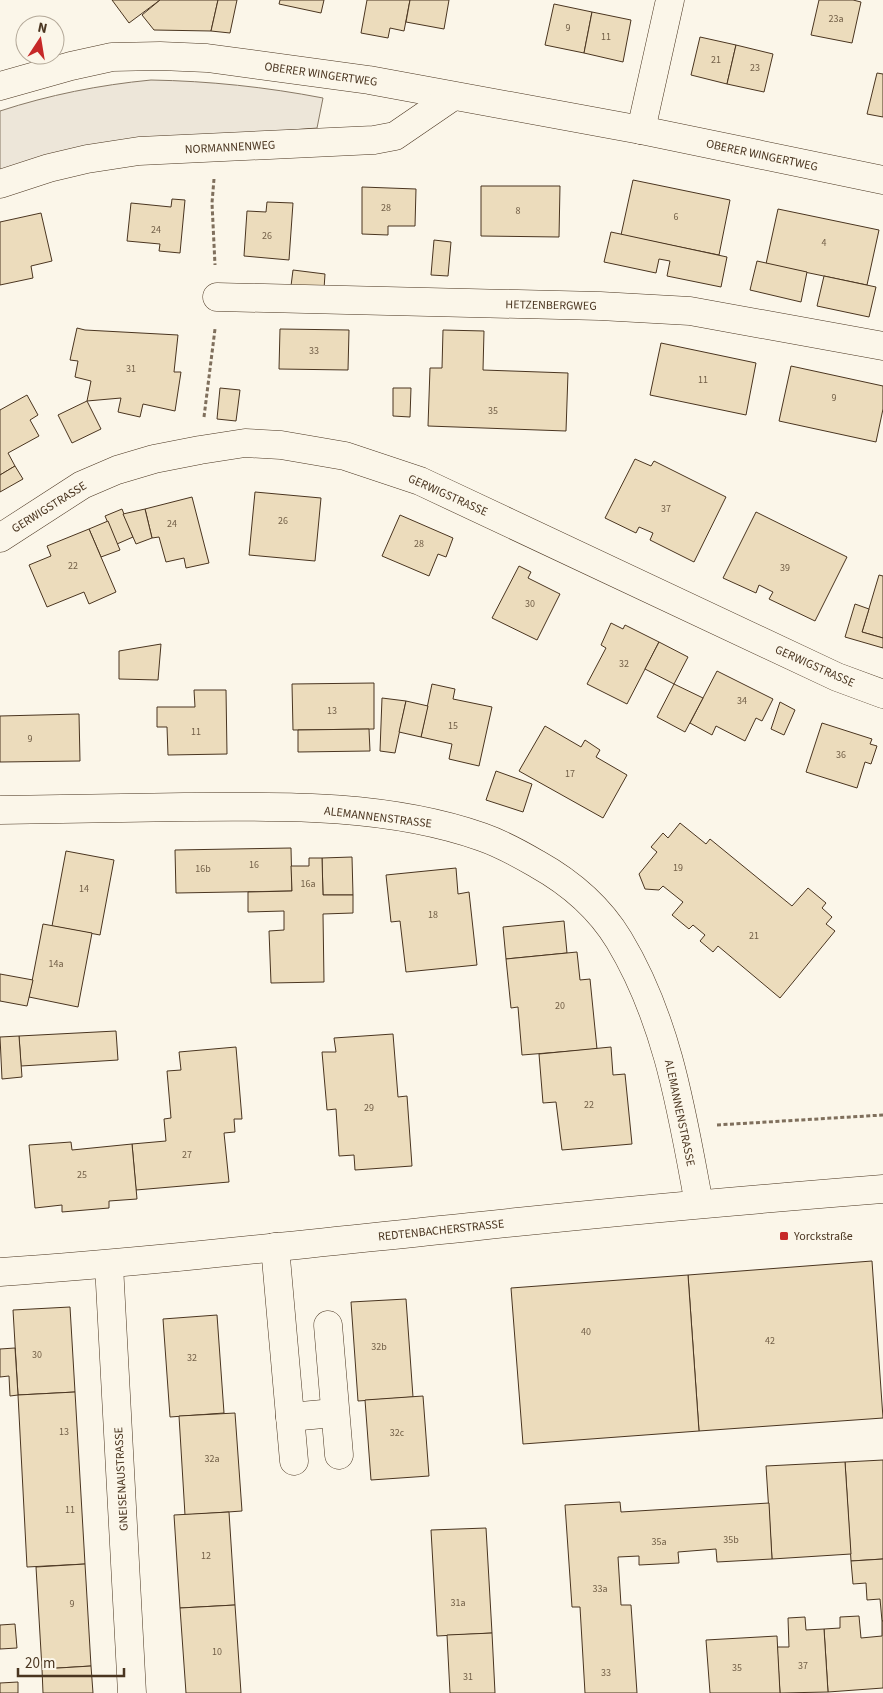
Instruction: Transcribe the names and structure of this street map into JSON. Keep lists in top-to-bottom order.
{
  "streets": {
    "street": [
      "OBERER WINGERTWEG",
      "NORMANNENWEG",
      "HETZENBERGWEG",
      "GERWIGSTRASSE",
      "ALEMANNENSTRASSE",
      "REDTENBACHERSTRASSE",
      "GNEISENAUSTRASSE"
    ]
  },
  "crossings": [
    ["OBERER WINGERTWEG", "NORMANNENWEG"],
    ["ALEMANNENSTRASSE", "REDTENBACHERSTRASSE"],
    ["REDTENBACHERSTRASSE", "GNEISENAUSTRASSE"]
  ],
  "places": {
    "transit": ["Yorckstraße"]
  },
  "house_numbers": [
    "23a",
    "9",
    "11",
    "21",
    "23",
    "28",
    "8",
    "6",
    "24",
    "26",
    "4",
    "33",
    "31",
    "11",
    "9",
    "35",
    "37",
    "26",
    "24",
    "28",
    "22",
    "39",
    "30",
    "32",
    "34",
    "13",
    "15",
    "11",
    "9",
    "36",
    "17",
    "16",
    "19",
    "16b",
    "16a",
    "14",
    "18",
    "21",
    "14a",
    "20",
    "22",
    "29",
    "27",
    "25",
    "40",
    "42",
    "32b",
    "30",
    "32",
    "13",
    "32c",
    "32a",
    "11",
    "35b",
    "35a",
    "12",
    "33a",
    "31a",
    "9",
    "10",
    "37",
    "35",
    "33",
    "31"
  ],
  "scale_bar": "20 m",
  "north": "top"
}
